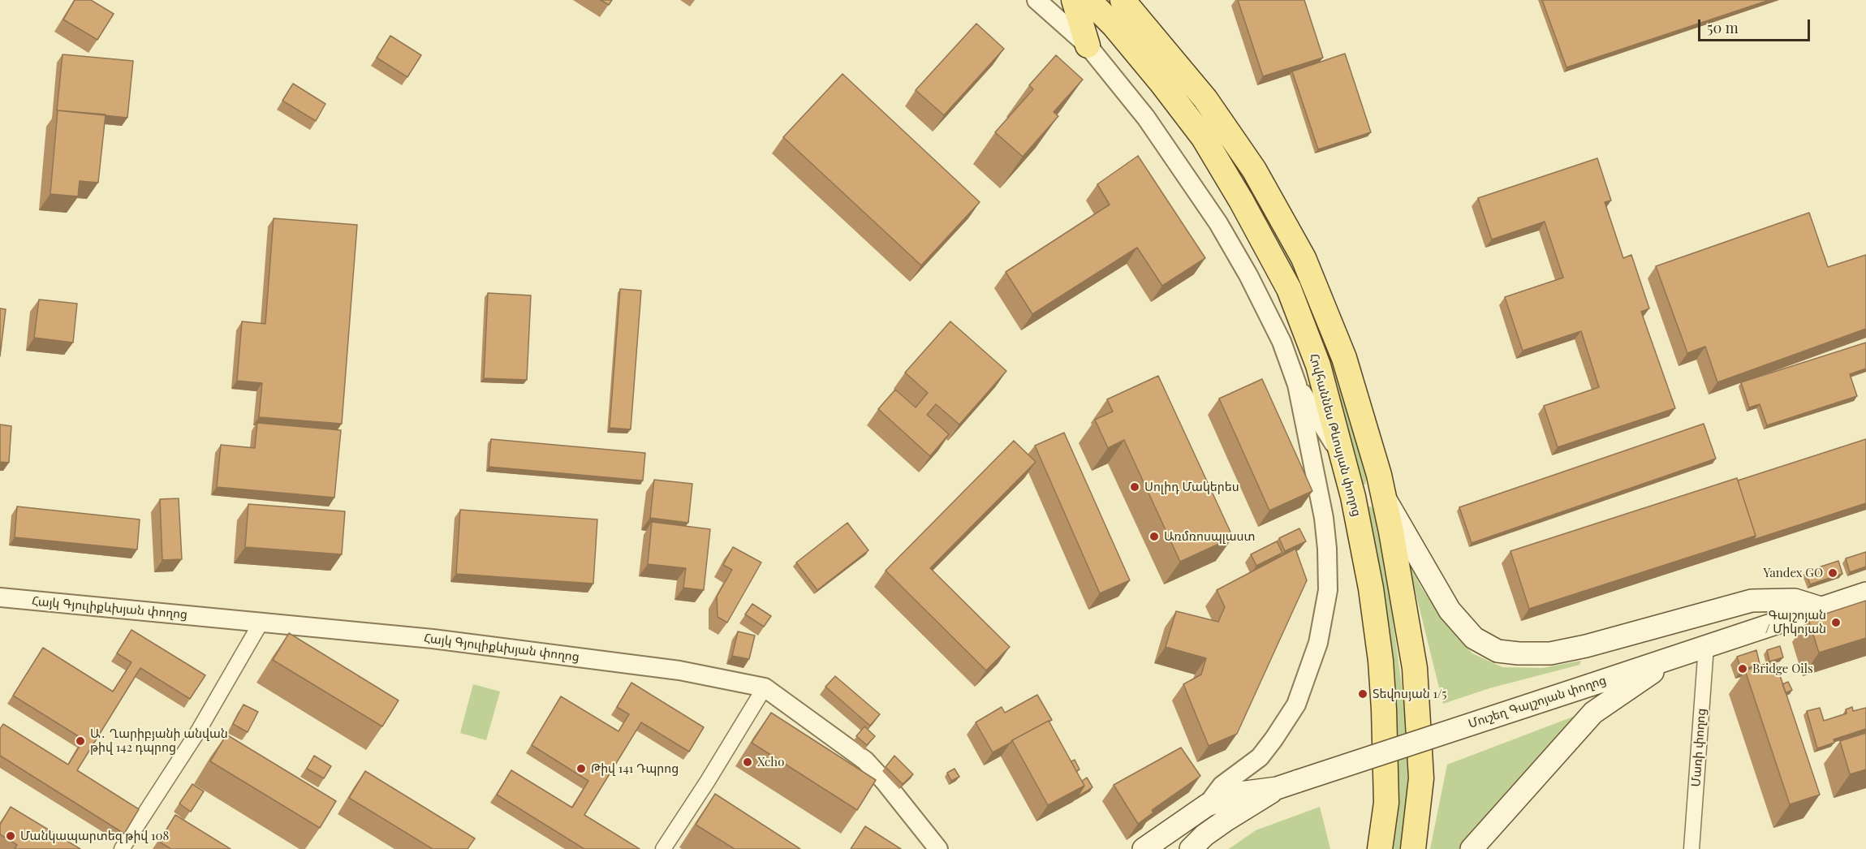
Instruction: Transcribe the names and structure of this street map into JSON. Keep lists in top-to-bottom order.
{
  "streets": {
    "main road": ["Հովհաննես Թևոսյան փողոց", "Մուշեղ Գալշոյան փողոց"],
    "street": ["Հայկ Գյուլիքևխյան փողոց", "Մառի փողոց"]
  },
  "crossings": [
    ["Մուշեղ Գալշոյան փողոց", "Մառի փողոց"]
  ],
  "places": [
    "Սոլիդ Մակերես",
    "Առմռոսպլաստ",
    "Yandex GO",
    "Գալշոյան / Միկոյան",
    "Bridge Oils",
    "Տեվոսյան 1/5",
    "Ա․ Ղարիբյանի անվան թիվ 142 դպրոց",
    "Xcho",
    "Թիվ 141 Դպրոց",
    "Մանկապարտեզ թիվ 108"
  ],
  "scale_bar": "50 m"
}
